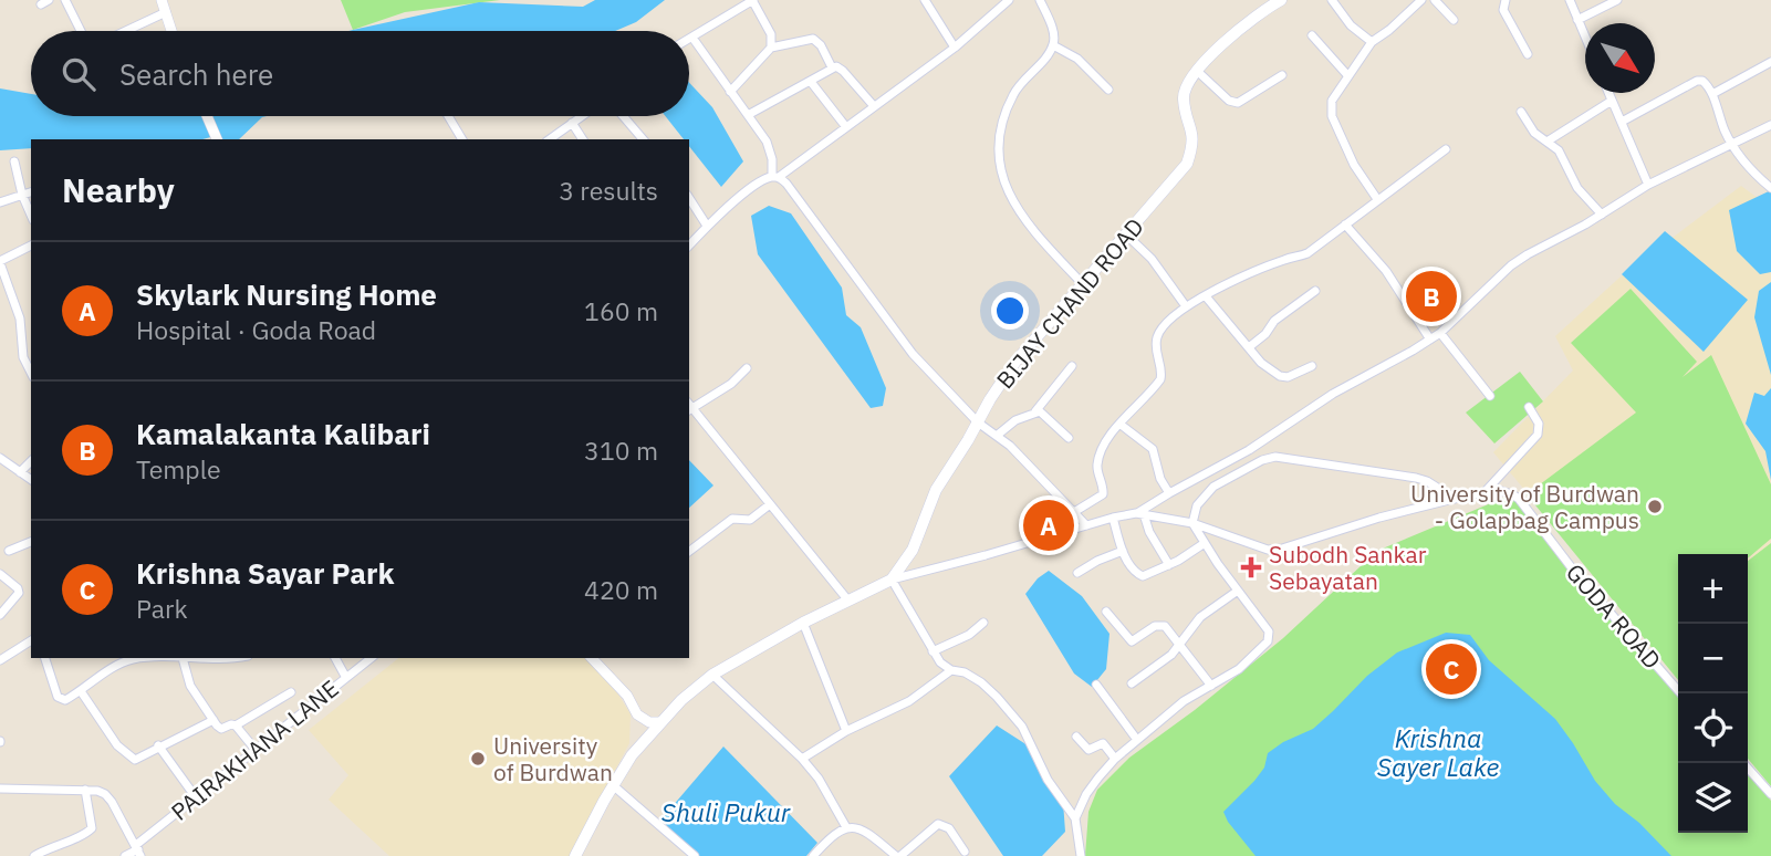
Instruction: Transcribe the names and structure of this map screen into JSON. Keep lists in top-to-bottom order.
{
  "streets": {
    "main road": ["BIJAY CHAND ROAD"],
    "street": ["GODA ROAD", "PAIRAKHANA LANE"]
  },
  "crossings": [
    ["BIJAY CHAND ROAD", "GODA ROAD"]
  ],
  "water": ["Krishna Sayer Lake", "Shuli Pukur"],
  "places": {
    "other": ["University of Burdwan - Golapbag Campus", "University of Burdwan"],
    "health": ["Subodh Sankar Sebayatan"]
  },
  "north": "bottom right",
  "page": {
    "search": "Search here",
    "heading": ["Nearby", "3 results"],
    "list": [
      {
        "mark": "A",
        "name": "Skylark Nursing Home",
        "note": "Hospital · Goda Road",
        "value": "160 m"
      },
      {
        "mark": "B",
        "name": "Kamalakanta Kalibari",
        "note": "Temple",
        "value": "310 m"
      },
      {
        "mark": "C",
        "name": "Krishna Sayar Park",
        "note": "Park",
        "value": "420 m"
      }
    ],
    "pins": ["B", "A", "C"],
    "map_buttons": ["+", "−"]
  }
}
